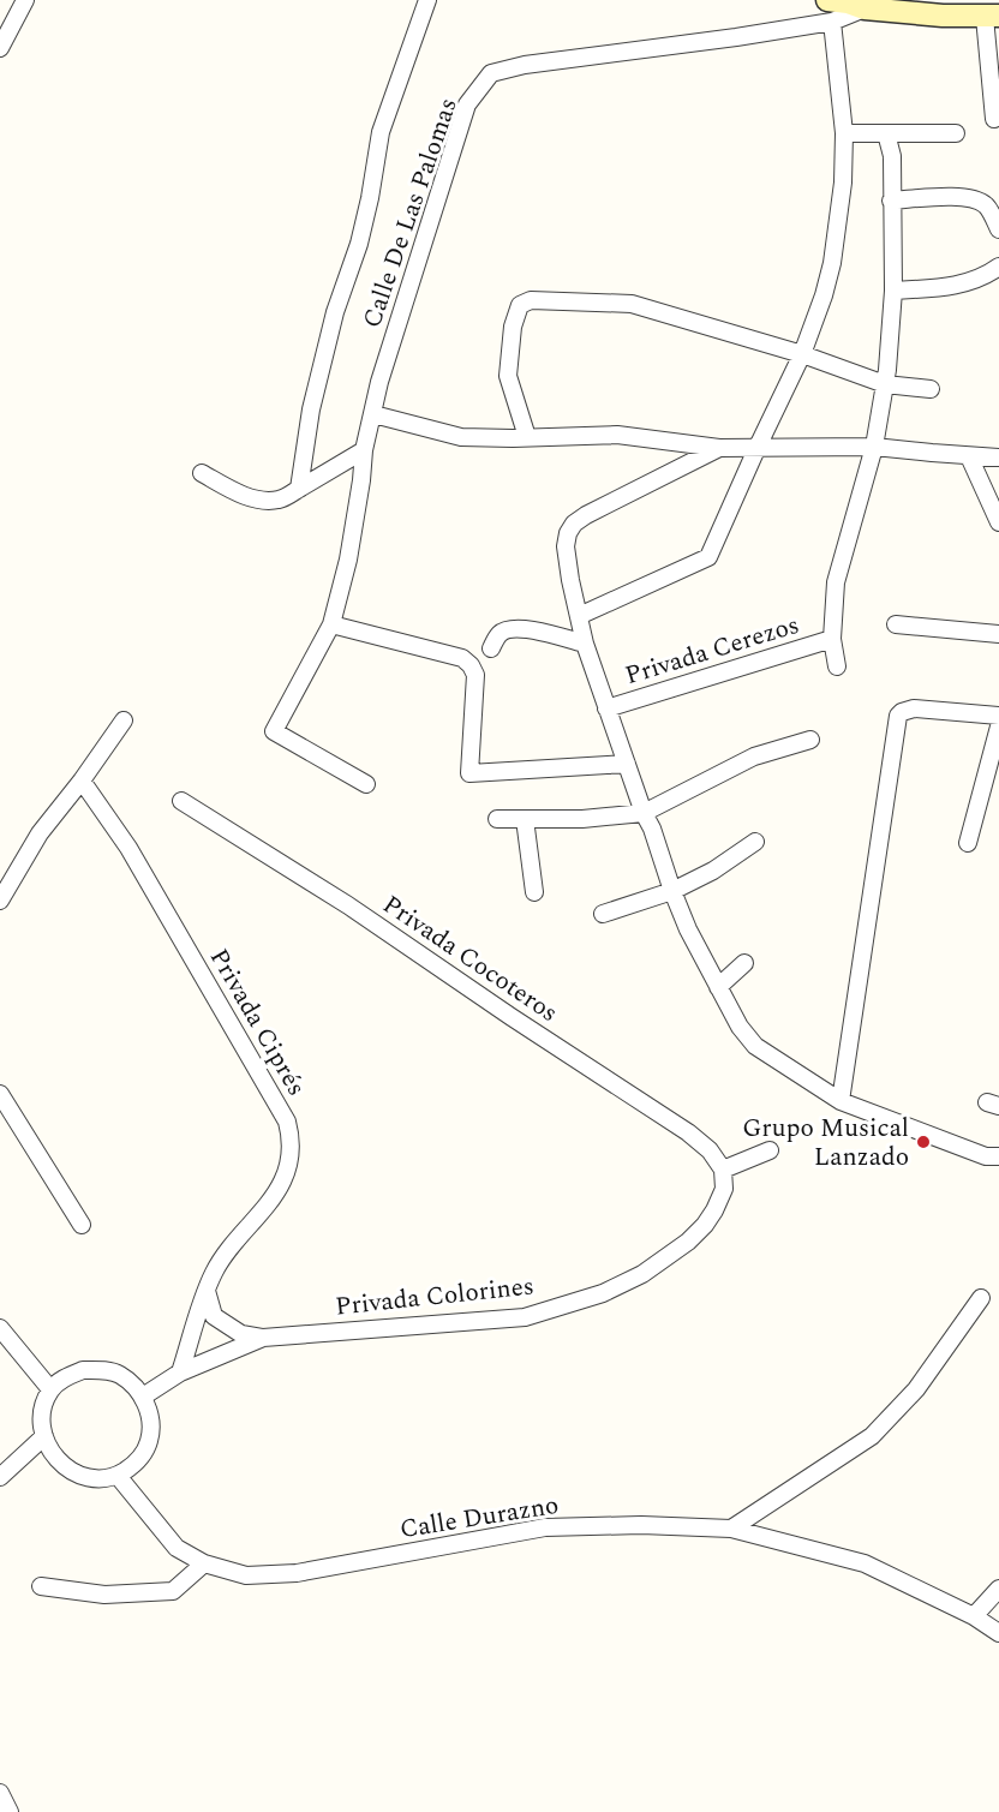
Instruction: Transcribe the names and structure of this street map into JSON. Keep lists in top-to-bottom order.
{
  "streets": {
    "street": [
      "Calle De Las Palomas",
      "Privada Cerezos",
      "Privada Cocoteros",
      "Privada Ciprés",
      "Privada Colorines",
      "Calle Durazno"
    ]
  },
  "crossings": [
    ["Privada Cocoteros", "Privada Colorines"],
    ["Privada Ciprés", "Privada Colorines"],
    ["Privada Colorines", "Calle Durazno"]
  ],
  "places": ["Grupo Musical Lanzado"]
}
